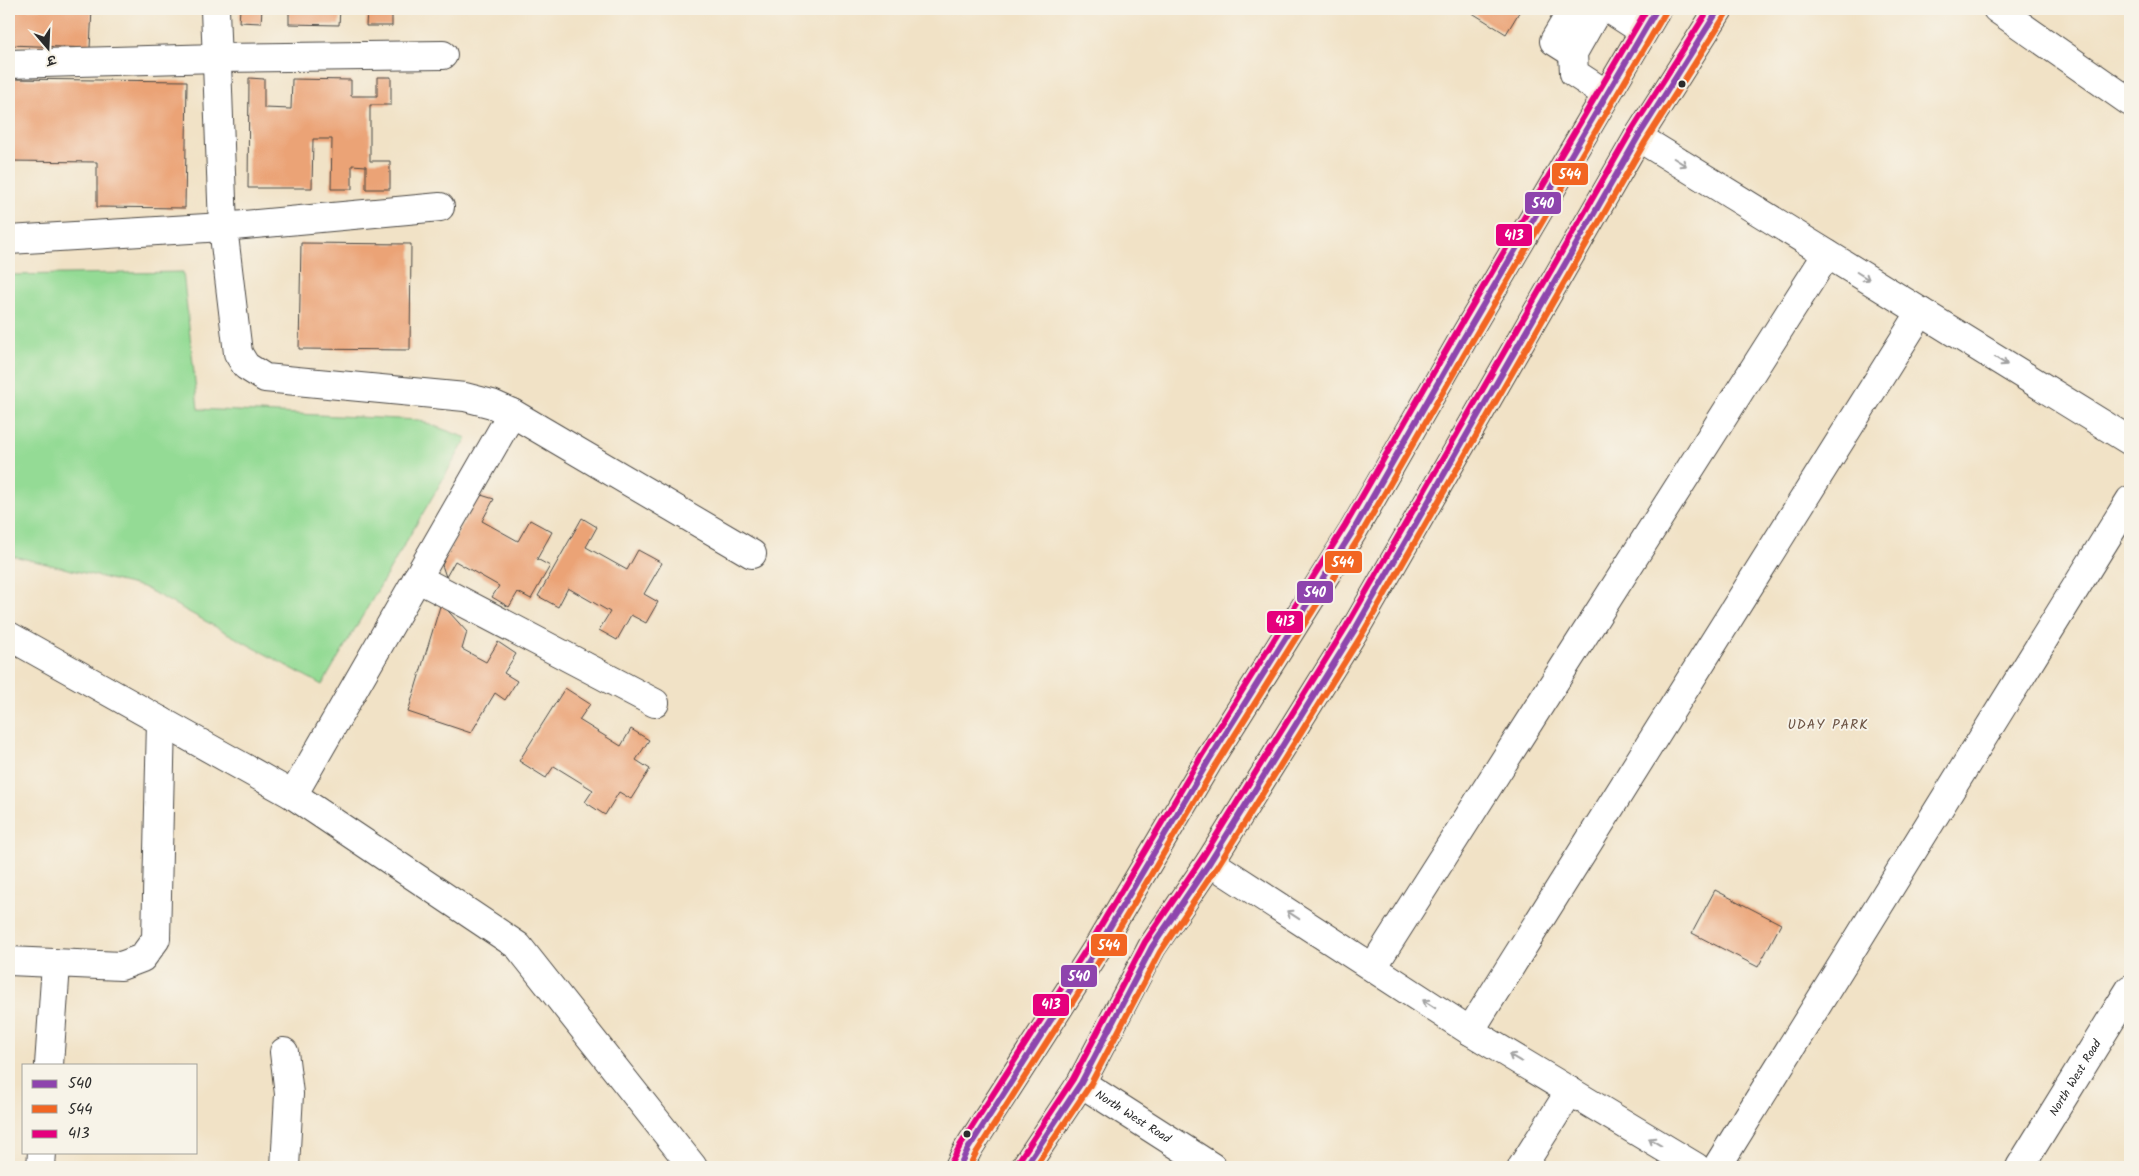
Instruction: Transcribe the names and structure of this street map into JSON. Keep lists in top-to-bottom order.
{
  "streets": {
    "street": ["North West Road"]
  },
  "districts": ["UDAY PARK"],
  "lines": ["transit line 540", "transit line 413", "transit line 544"],
  "legend": ["540", "544", "413"],
  "north": "bottom"
}
